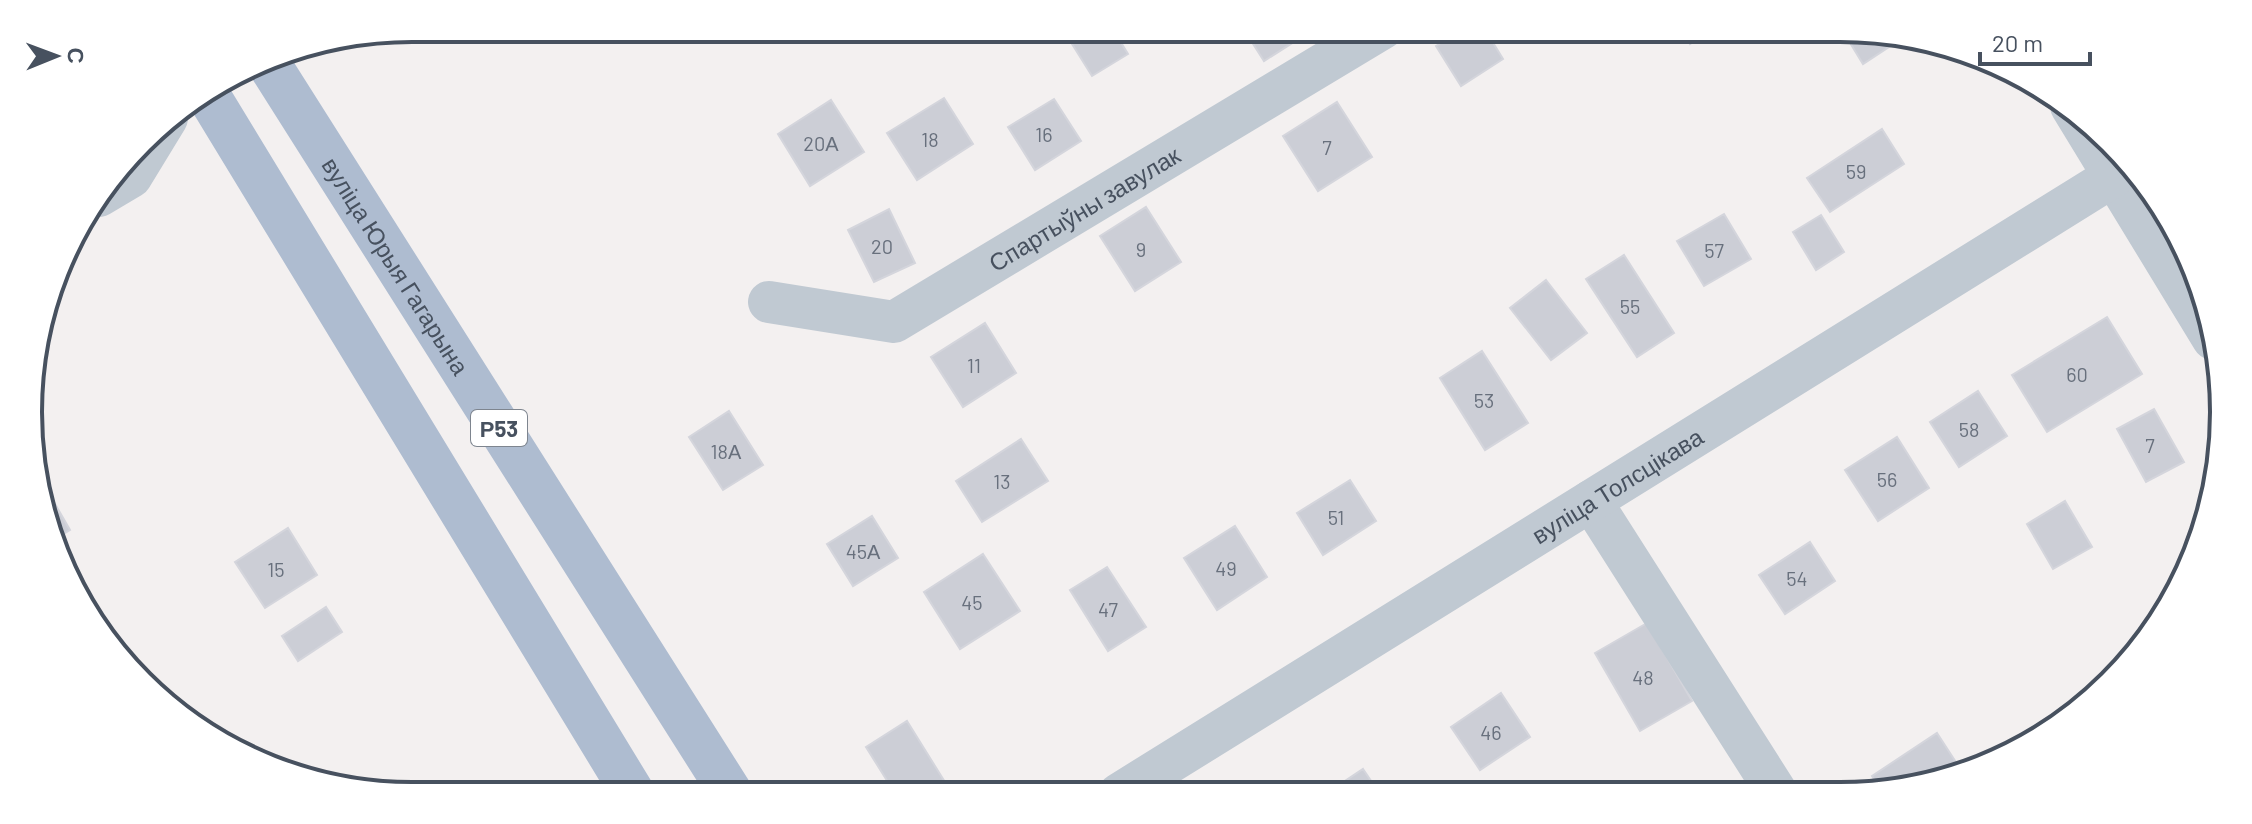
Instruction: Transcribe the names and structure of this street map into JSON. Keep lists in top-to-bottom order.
{
  "streets": {
    "main road": ["вуліца Юрыя Гагарына", "Р53"],
    "street": ["Спартыўны завулак", "вуліца Толсцікава"]
  },
  "house_numbers": [
    "16",
    "18",
    "20А",
    "7",
    "59",
    "20",
    "9",
    "57",
    "55",
    "11",
    "60",
    "53",
    "58",
    "7",
    "18А",
    "56",
    "13",
    "51",
    "45А",
    "49",
    "15",
    "54",
    "45",
    "47",
    "48",
    "46"
  ],
  "scale_bar": "20 m",
  "north": "right"
}
